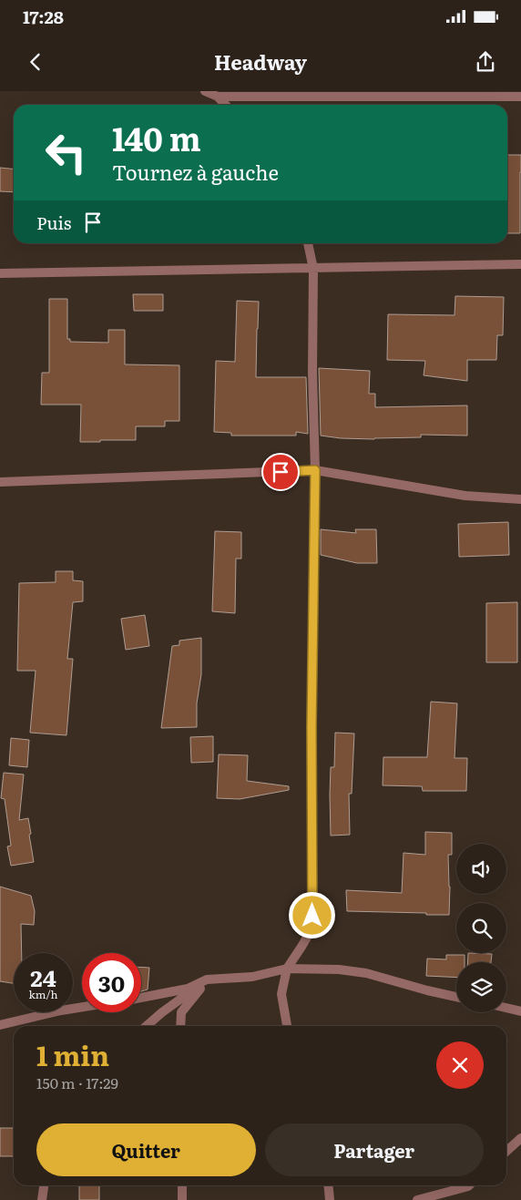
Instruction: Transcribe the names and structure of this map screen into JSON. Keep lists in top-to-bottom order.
{
  "page": {
    "status": "17:28",
    "header": "Headway",
    "turn": ["140 m", "Tournez à gauche"],
    "then": "Puis",
    "speed": "24 km/h",
    "limit": "30",
    "heading": ["1 min", "150 m · 17:29"],
    "buttons": ["Quitter", "Partager"]
  }
}
